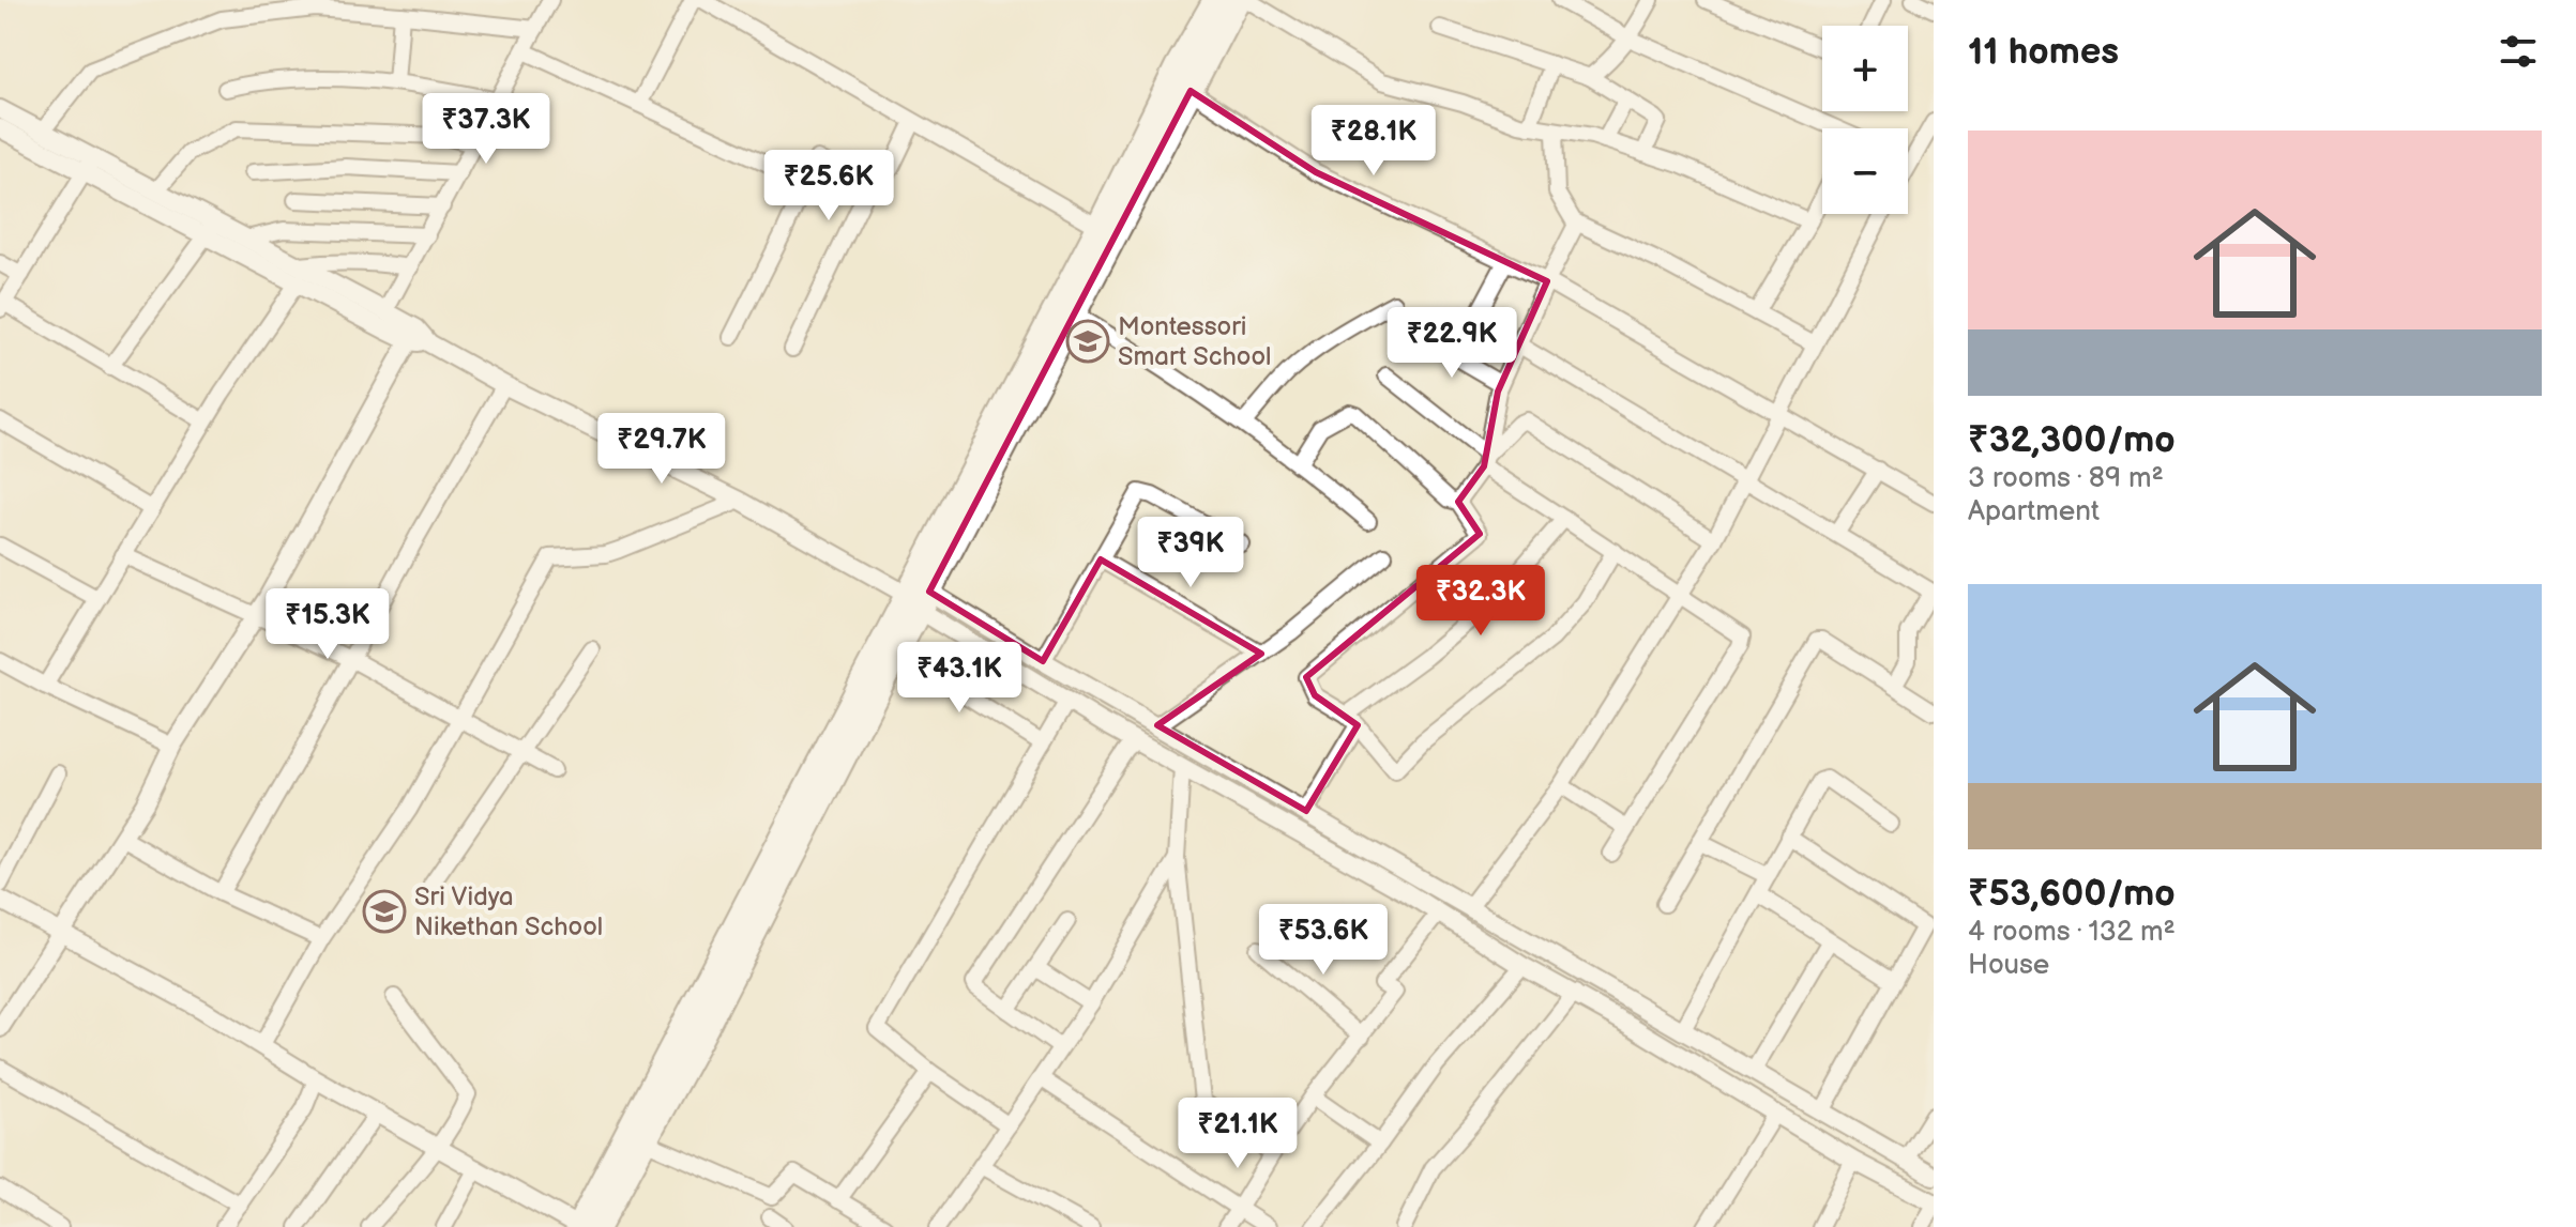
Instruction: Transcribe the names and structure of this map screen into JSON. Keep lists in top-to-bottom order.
{
  "places": {
    "school or university": ["Montessori Smart School", "Sri Vidya Nikethan School"]
  },
  "page": {
    "heading": "11 homes",
    "map_buttons": ["+", "−"],
    "price": [
      "₹37.3K",
      "₹28.1K",
      "₹25.6K",
      "₹22.9K",
      "₹29.7K",
      "₹39K",
      "₹32.3K",
      "₹15.3K",
      "₹43.1K",
      "₹53.6K",
      "₹21.1K"
    ],
    "list": [
      {
        "name": "₹32,300/mo",
        "note": "3 rooms · 89 m² · Apartment"
      },
      {
        "name": "₹53,600/mo",
        "note": "4 rooms · 132 m² · House"
      }
    ]
  }
}
